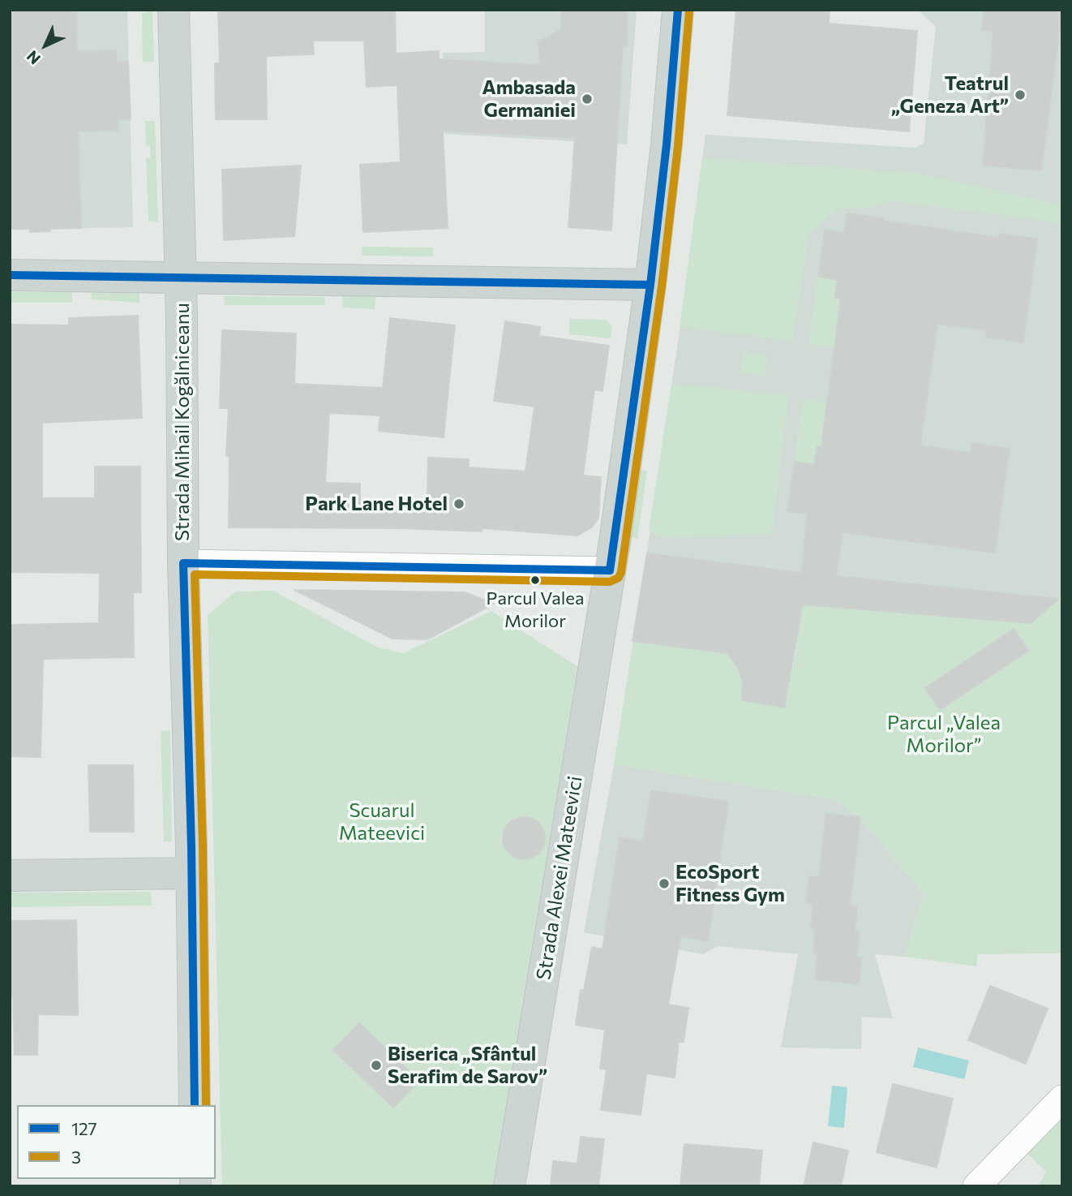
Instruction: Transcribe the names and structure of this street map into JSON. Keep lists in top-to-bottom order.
{
  "streets": {
    "main road": ["Strada Mihail Kogălniceanu", "Strada Alexei Mateevici"]
  },
  "parks": ["Parcul „Valea Morilor”", "Scuarul Mateevici"],
  "places": [
    "Teatrul „Geneza Art”",
    "Ambasada Germaniei",
    "Park Lane Hotel",
    "Parcul Valea Morilor",
    "EcoSport Fitness Gym",
    "Biserica „Sfântul Serafim de Sarov”"
  ],
  "lines": ["transit line 127", "transit line 3"],
  "legend": ["127", "3"],
  "north": "bottom left"
}
